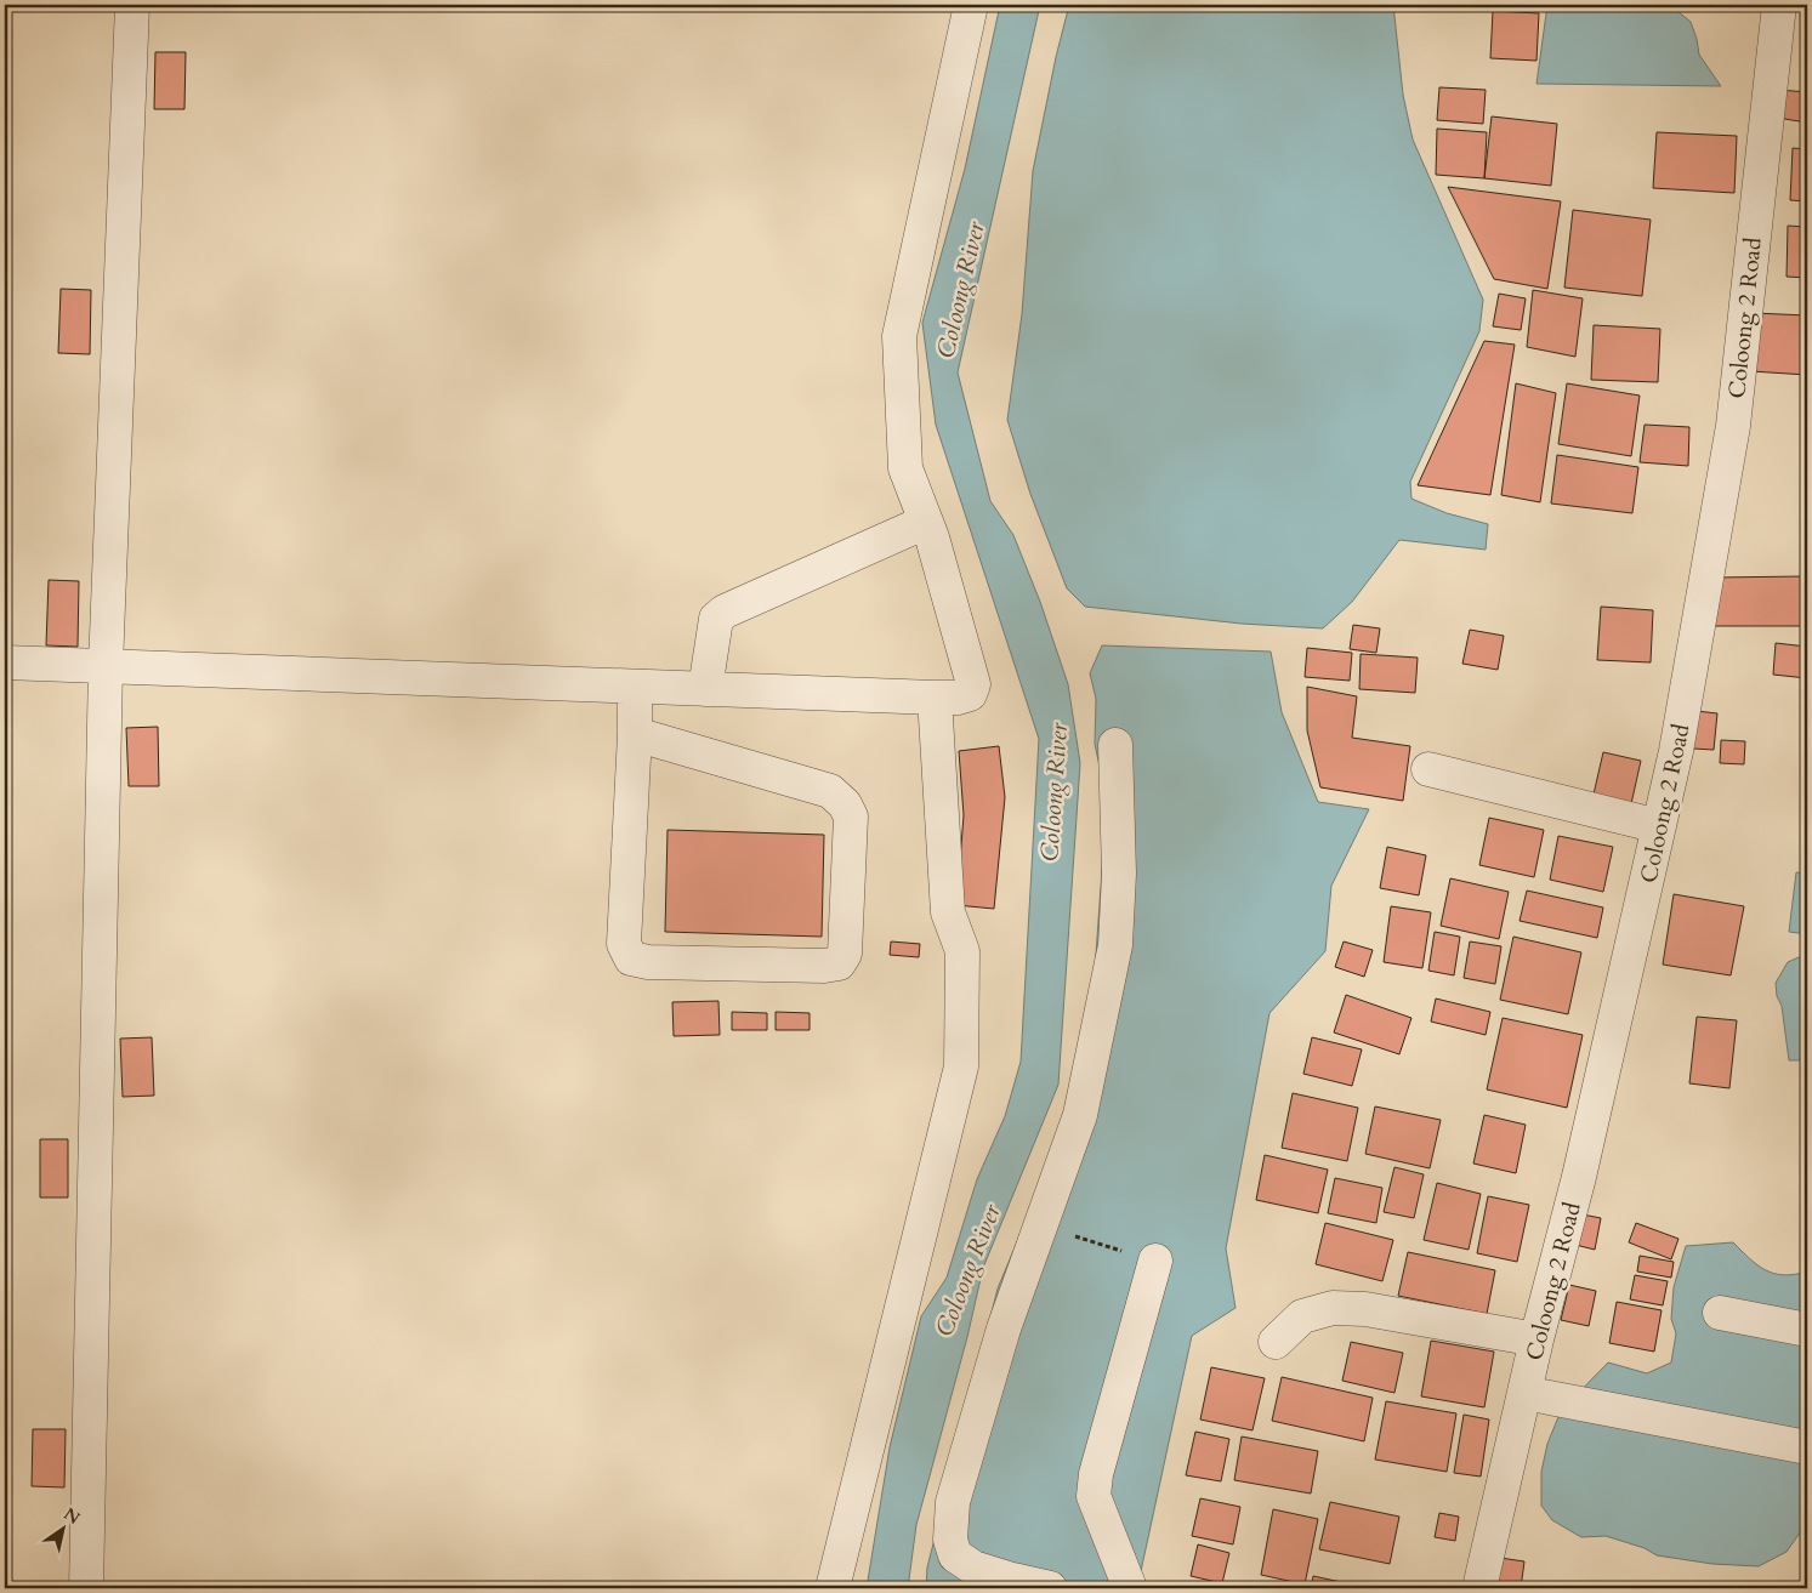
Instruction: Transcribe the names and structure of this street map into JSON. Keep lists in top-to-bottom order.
{
  "streets": {
    "street": ["Coloong 2 Road"]
  },
  "water": ["Coloong River"],
  "north": "top right"
}
